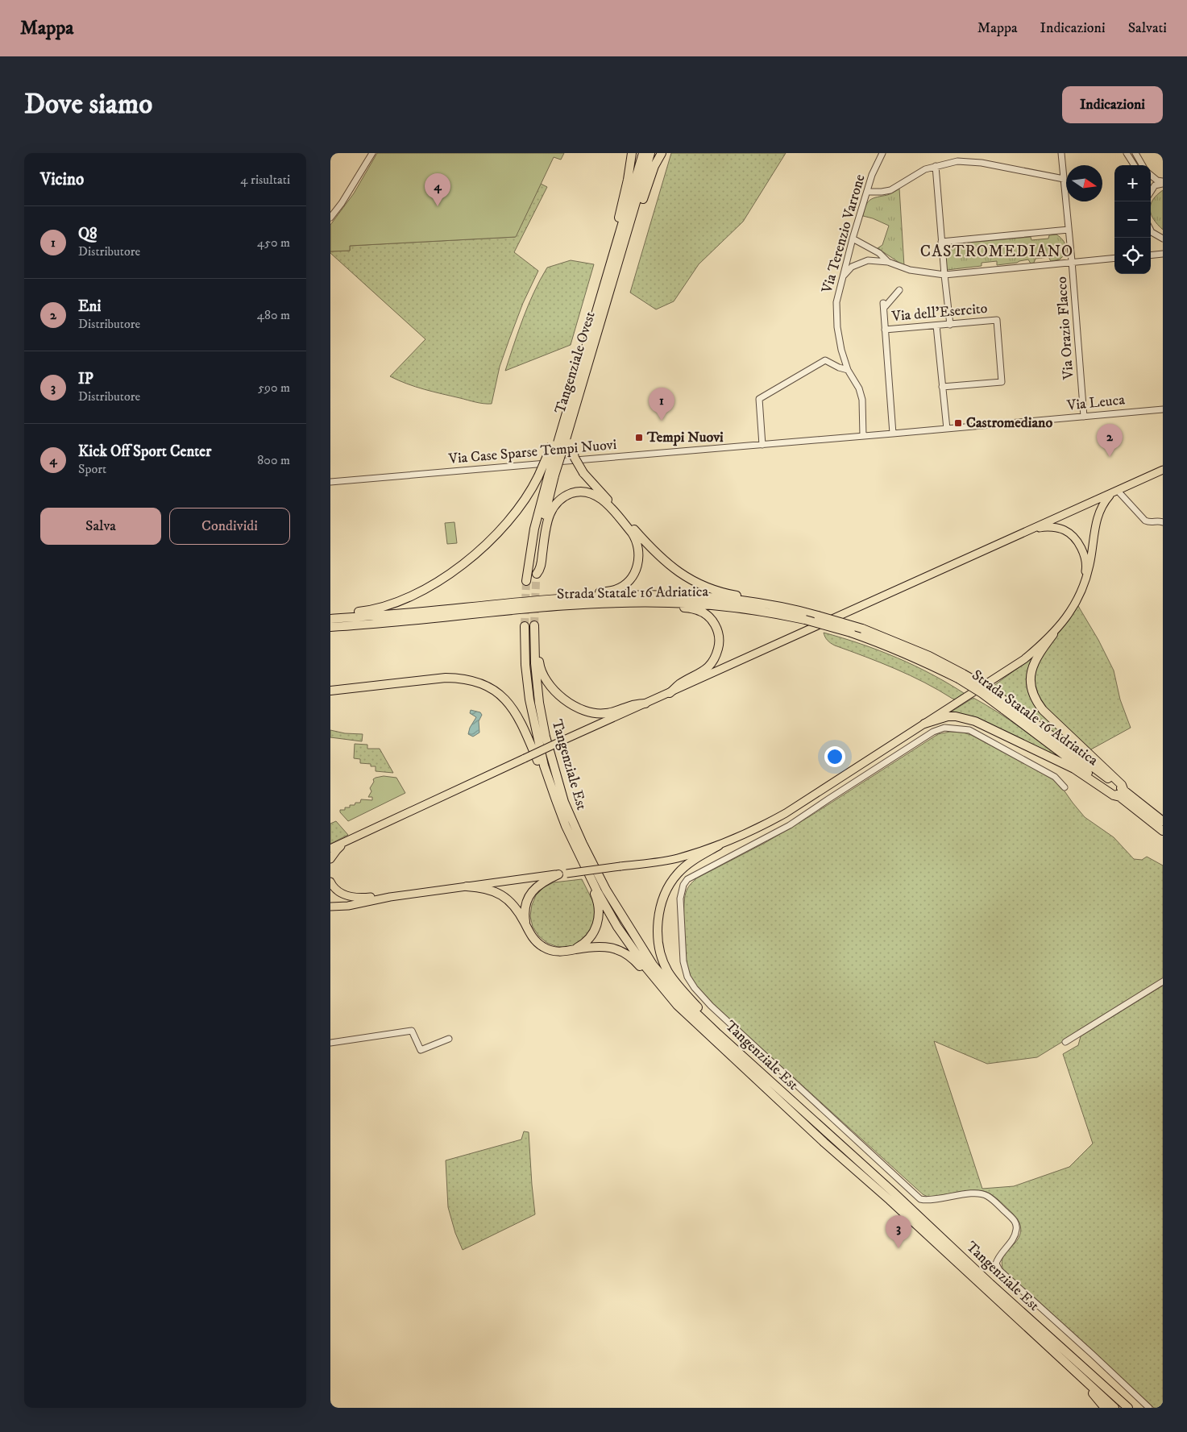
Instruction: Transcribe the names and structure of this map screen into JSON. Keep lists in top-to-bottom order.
{
  "streets": {
    "highway": ["Tangenziale Ovest", "Strada Statale 16 Adriatica", "Tangenziale Est"],
    "street": [
      "Via Terenzio Varrone",
      "Via dell'Esercito",
      "Via Orazio Flacco",
      "Via Leuca",
      "Via Case Sparse Tempi Nuovi"
    ]
  },
  "crossings": [
    ["Via Terenzio Varrone", "Via Leuca"],
    ["Via Orazio Flacco", "Via Leuca"],
    ["Tangenziale Ovest", "Strada Statale 16 Adriatica"],
    ["Via Leuca", "Via Case Sparse Tempi Nuovi"]
  ],
  "districts": ["CASTROMEDIANO"],
  "places": {
    "transit": ["Castromediano", "Tempi Nuovi"]
  },
  "north": "right",
  "page": {
    "header": "Mappa",
    "nav": ["Mappa", "Indicazioni", "Salvati"],
    "buttons": [
      "Indicazioni",
      ["Salva", "Condividi"]
    ],
    "title": "Dove siamo",
    "heading": ["Vicino", "4 risultati"],
    "map_buttons": ["+", "−"],
    "pins": [
      "4",
      "1",
      "2",
      "3"
    ],
    "list": [
      {
        "mark": "1",
        "name": "Q8",
        "note": "Distributore",
        "value": "450 m"
      },
      {
        "mark": "2",
        "name": "Eni",
        "note": "Distributore",
        "value": "480 m"
      },
      {
        "mark": "3",
        "name": "IP",
        "note": "Distributore",
        "value": "590 m"
      },
      {
        "mark": "4",
        "name": "Kick Off Sport Center",
        "note": "Sport",
        "value": "800 m"
      }
    ]
  }
}
